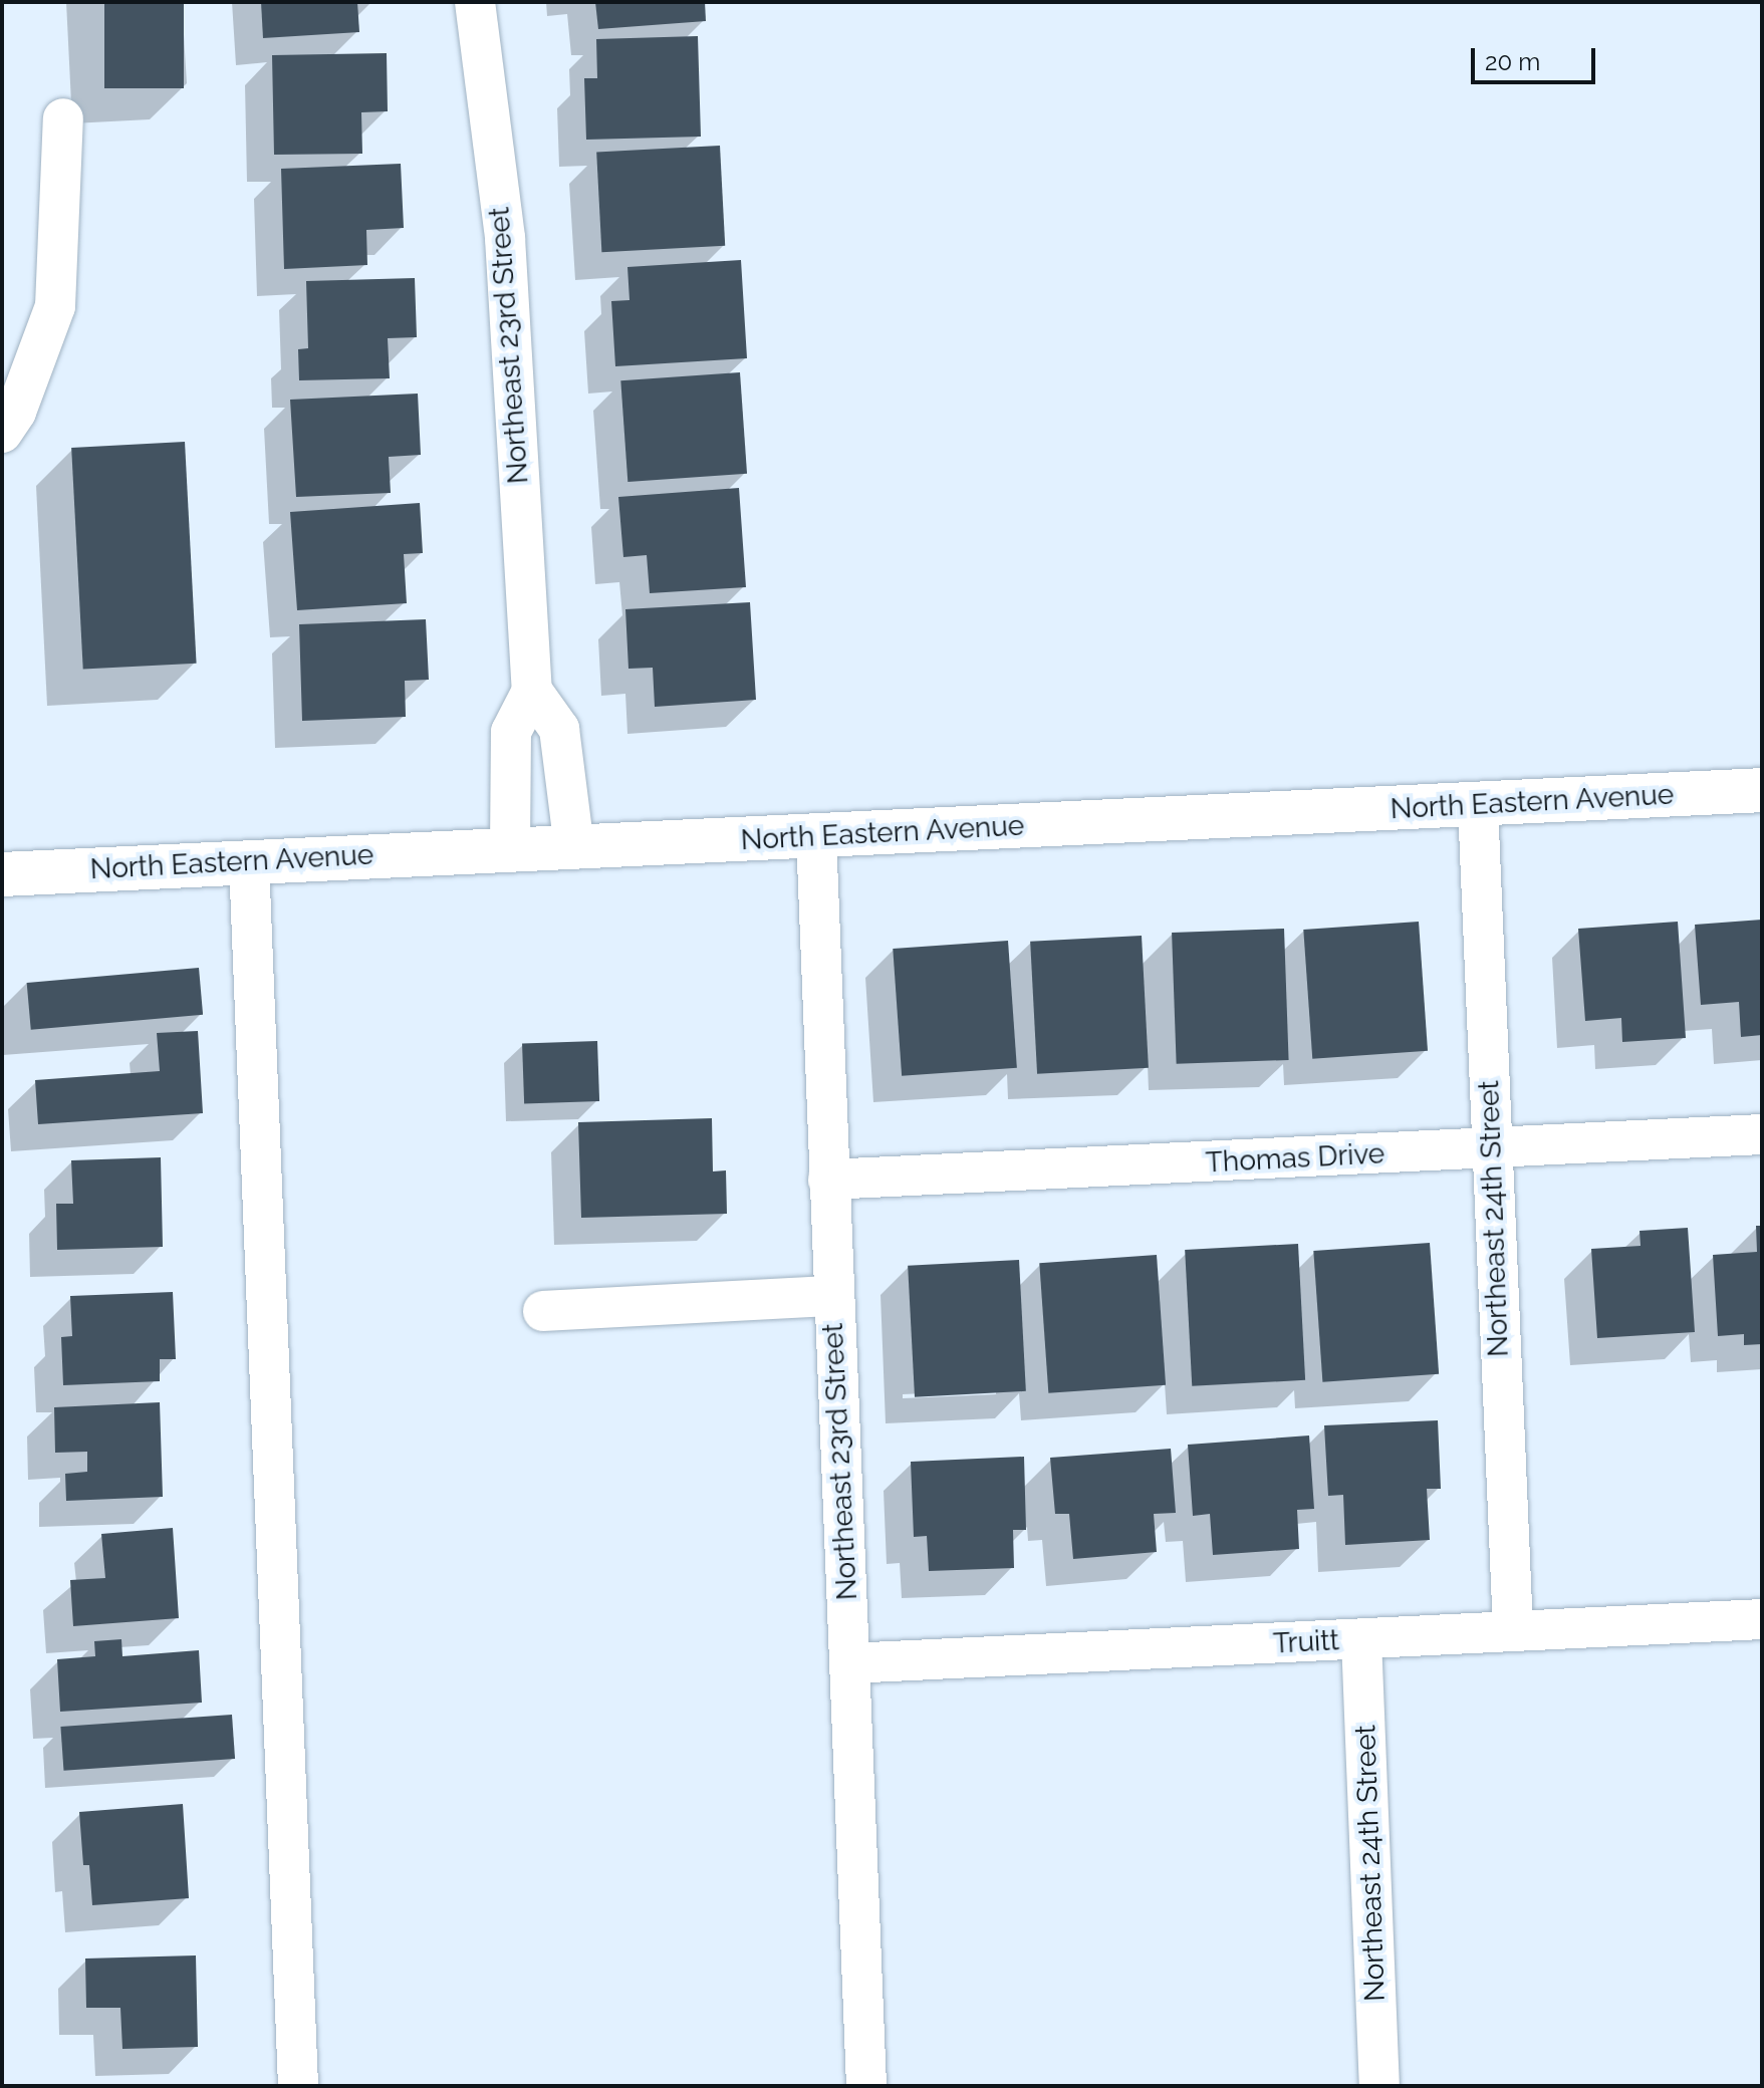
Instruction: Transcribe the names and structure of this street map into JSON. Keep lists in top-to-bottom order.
{
  "streets": {
    "main road": ["North Eastern Avenue"],
    "street": [
      "Northeast 23rd Street",
      "Thomas Drive",
      "Northeast 24th Street",
      "Truitt"
    ]
  },
  "crossings": [
    ["Northeast 23rd Street", "North Eastern Avenue"],
    ["Northeast 23rd Street", "Thomas Drive"],
    ["Northeast 23rd Street", "Truitt"],
    ["North Eastern Avenue", "Northeast 24th Street"],
    ["Thomas Drive", "Northeast 24th Street"],
    ["Northeast 24th Street", "Truitt"]
  ],
  "scale_bar": "20 m"
}
